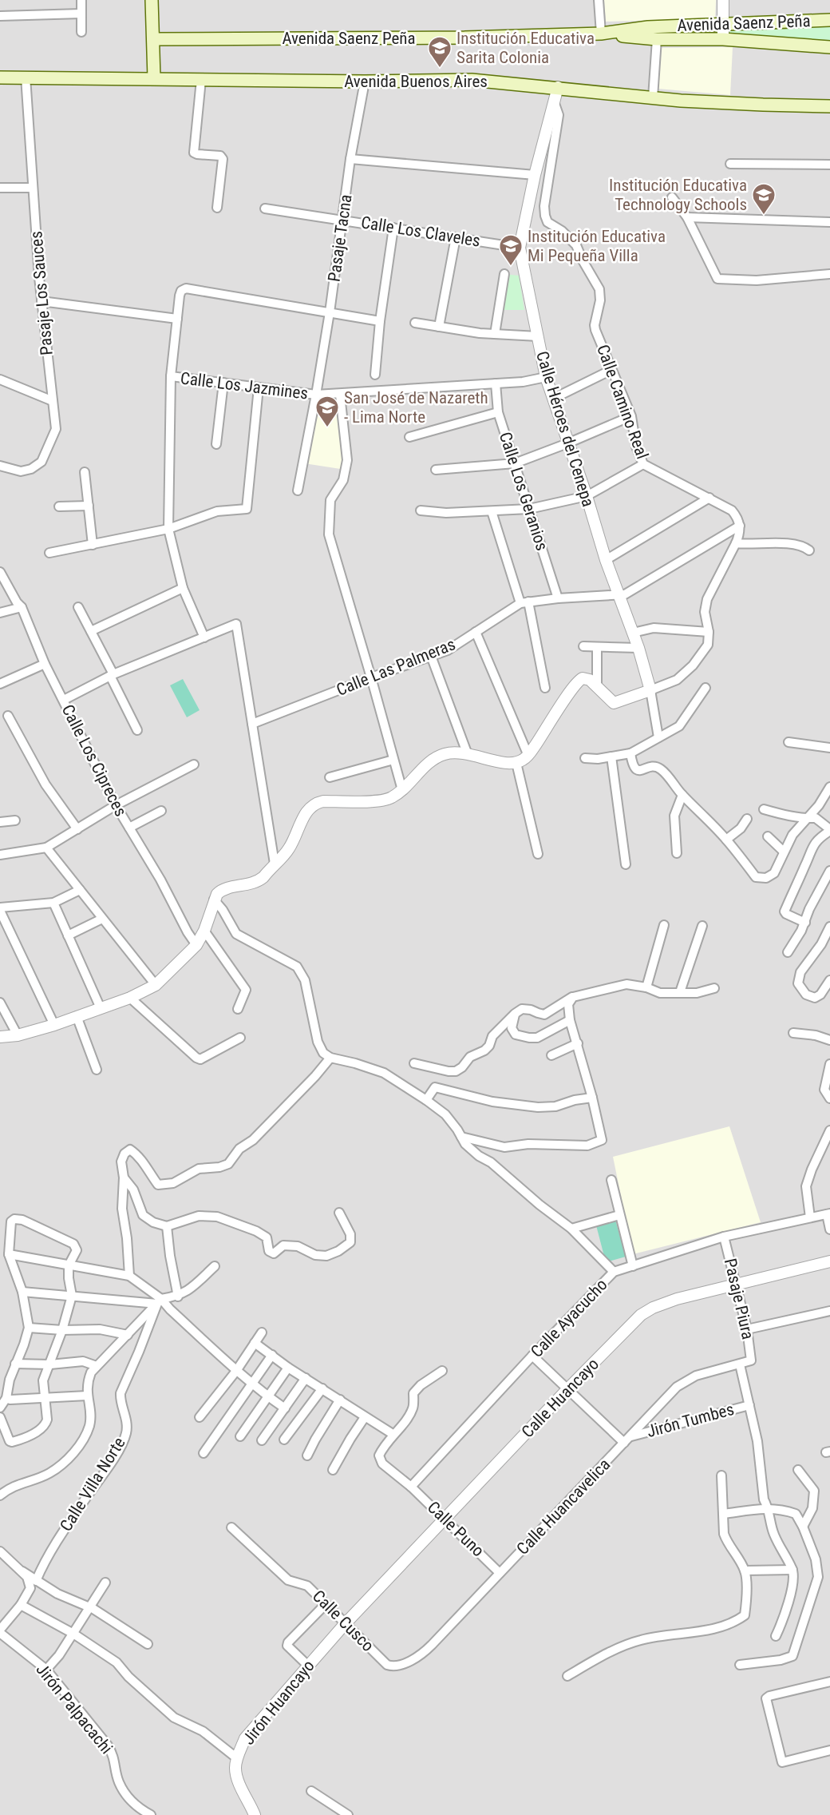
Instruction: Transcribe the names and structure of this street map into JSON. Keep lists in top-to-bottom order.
{
  "streets": {
    "main road": ["Avenida Saenz Peña", "Avenida Buenos Aires"],
    "street": [
      "Calle Los Claveles",
      "Pasaje Tacna",
      "Pasaje Los Sauces",
      "Calle Los Jazmines",
      "Calle Camino Real",
      "Calle Héroes del Cenepa",
      "Calle Los Geranios",
      "Calle Las Palmeras",
      "Calle Los Cipreces",
      "Pasaje Piura",
      "Calle Ayacucho",
      "Calle Huancayo",
      "Jirón Tumbes",
      "Calle Villa Norte",
      "Calle Huancavelica",
      "Calle Puno",
      "Calle Cusco",
      "Jirón Huancayo",
      "Jirón Palpacachi"
    ]
  },
  "crossings": [
    ["Avenida Buenos Aires", "Pasaje Tacna"],
    ["Avenida Buenos Aires", "Pasaje Los Sauces"],
    ["Avenida Buenos Aires", "Calle Héroes del Cenepa"],
    ["Calle Los Claveles", "Pasaje Tacna"],
    ["Calle Los Claveles", "Calle Héroes del Cenepa"],
    ["Pasaje Tacna", "Calle Los Jazmines"],
    ["Calle Los Jazmines", "Calle Héroes del Cenepa"],
    ["Calle Los Jazmines", "Calle Los Geranios"],
    ["Calle Camino Real", "Calle Héroes del Cenepa"],
    ["Calle Héroes del Cenepa", "Calle Las Palmeras"],
    ["Calle Los Geranios", "Calle Las Palmeras"],
    ["Pasaje Piura", "Calle Ayacucho"],
    ["Pasaje Piura", "Calle Huancayo"],
    ["Pasaje Piura", "Calle Huancavelica"],
    ["Calle Ayacucho", "Calle Puno"],
    ["Calle Huancayo", "Calle Puno"],
    ["Calle Huancayo", "Calle Cusco"],
    ["Calle Huancayo", "Jirón Huancayo"],
    ["Jirón Tumbes", "Calle Huancavelica"],
    ["Calle Huancavelica", "Calle Puno"],
    ["Calle Huancavelica", "Calle Cusco"],
    ["Calle Cusco", "Jirón Huancayo"]
  ],
  "places": {
    "school or university": [
      "Institución Educativa Sarita Colonia",
      "Institución Educativa Technology Schools",
      "Institución Educativa Mi Pequeña Villa",
      "San José de Nazareth - Lima Norte"
    ]
  }
}
